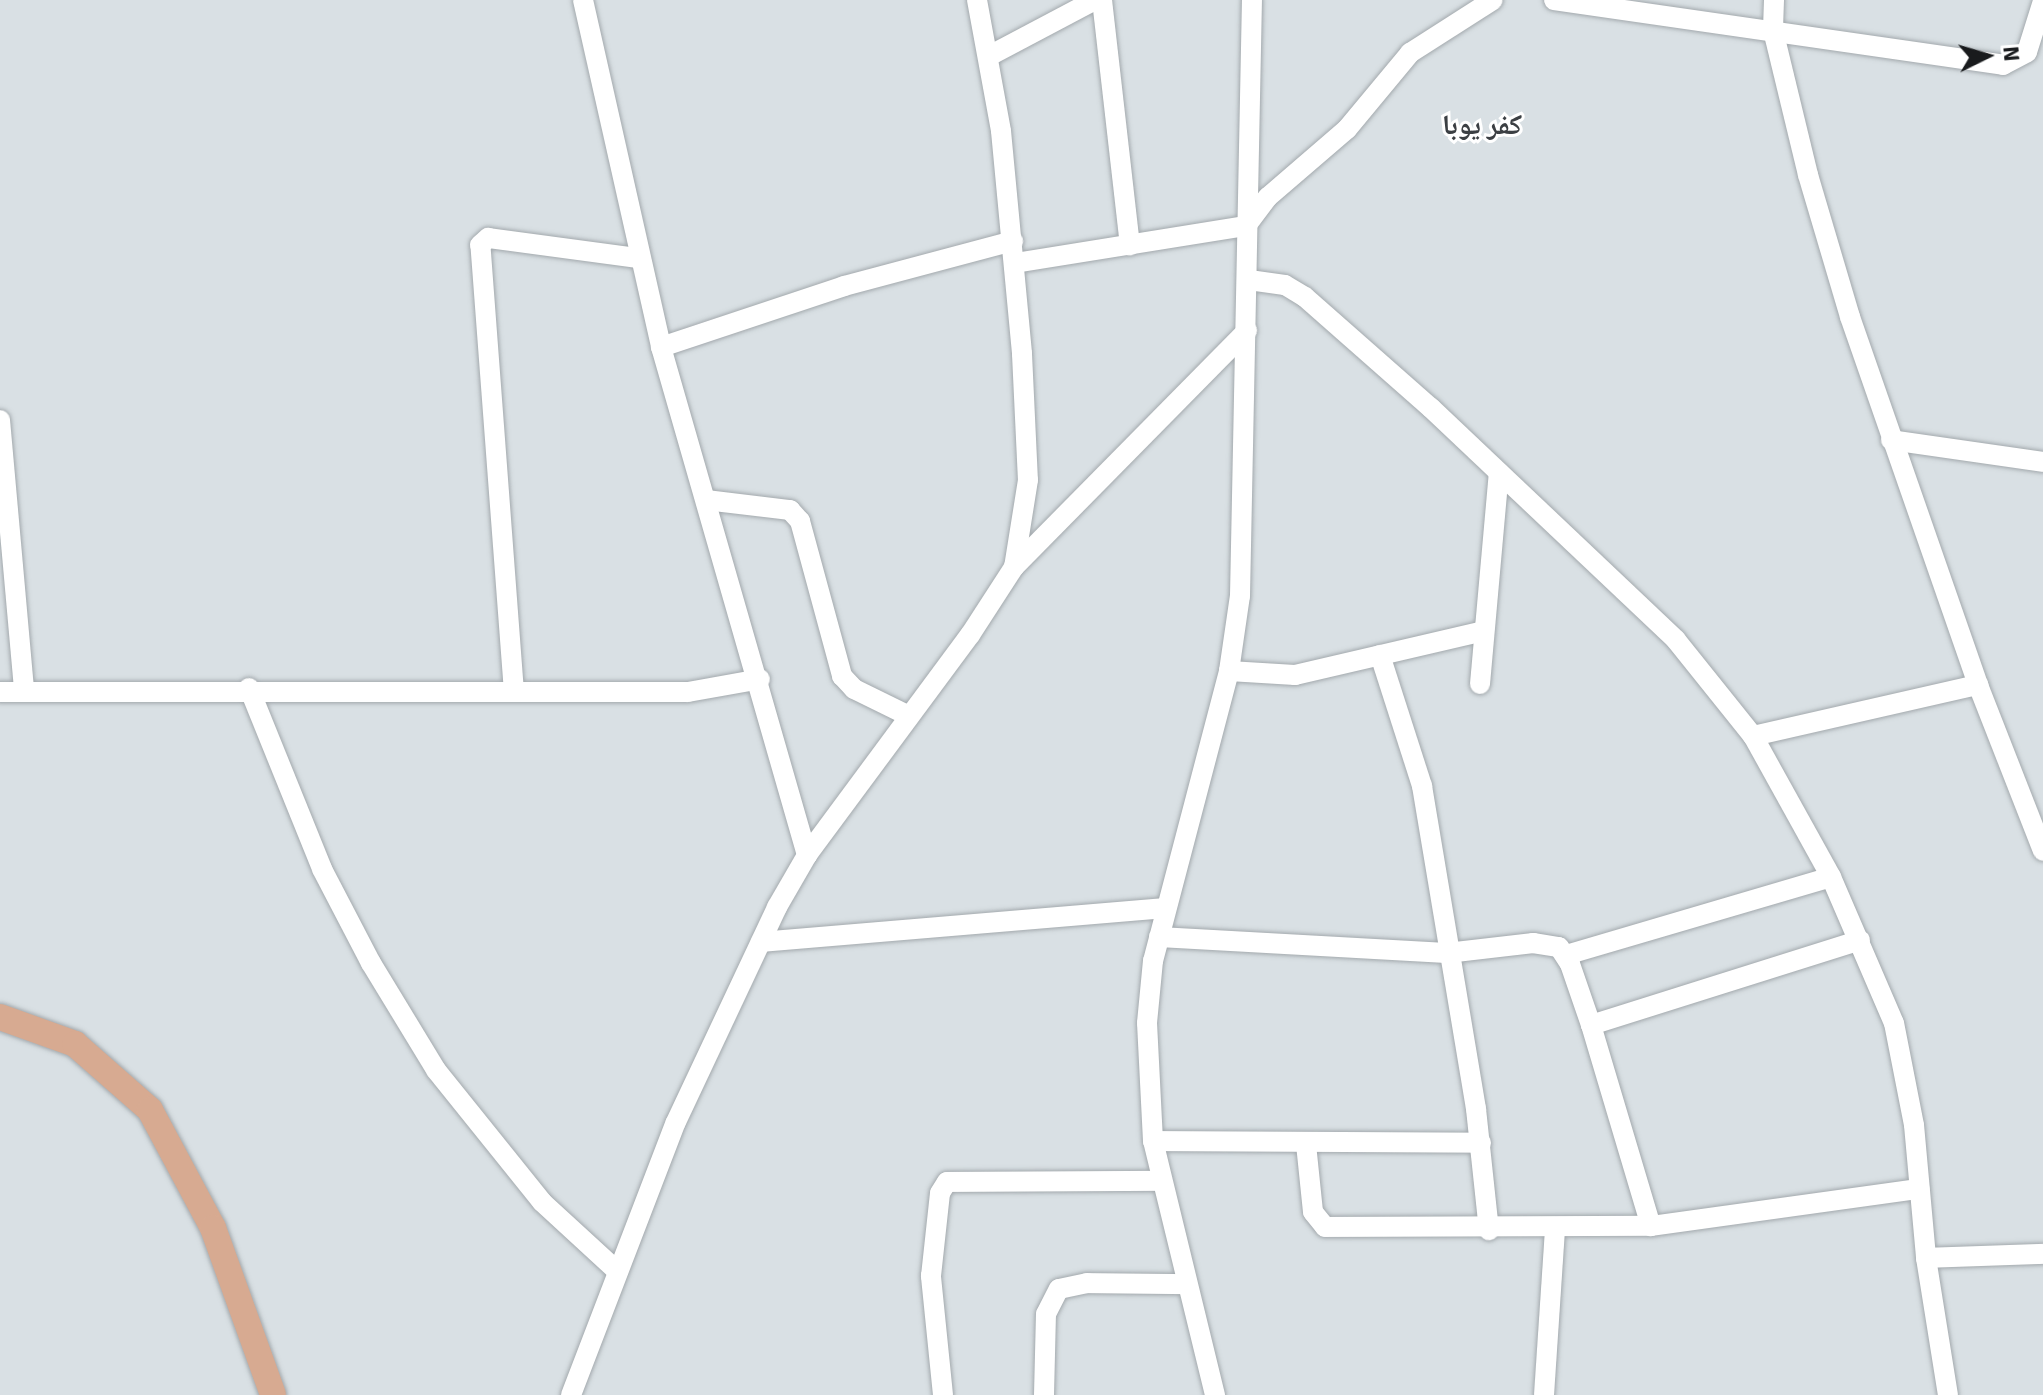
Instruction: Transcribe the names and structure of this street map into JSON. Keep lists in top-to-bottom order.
{
  "districts": ["كفر يوبا"],
  "north": "right"
}
